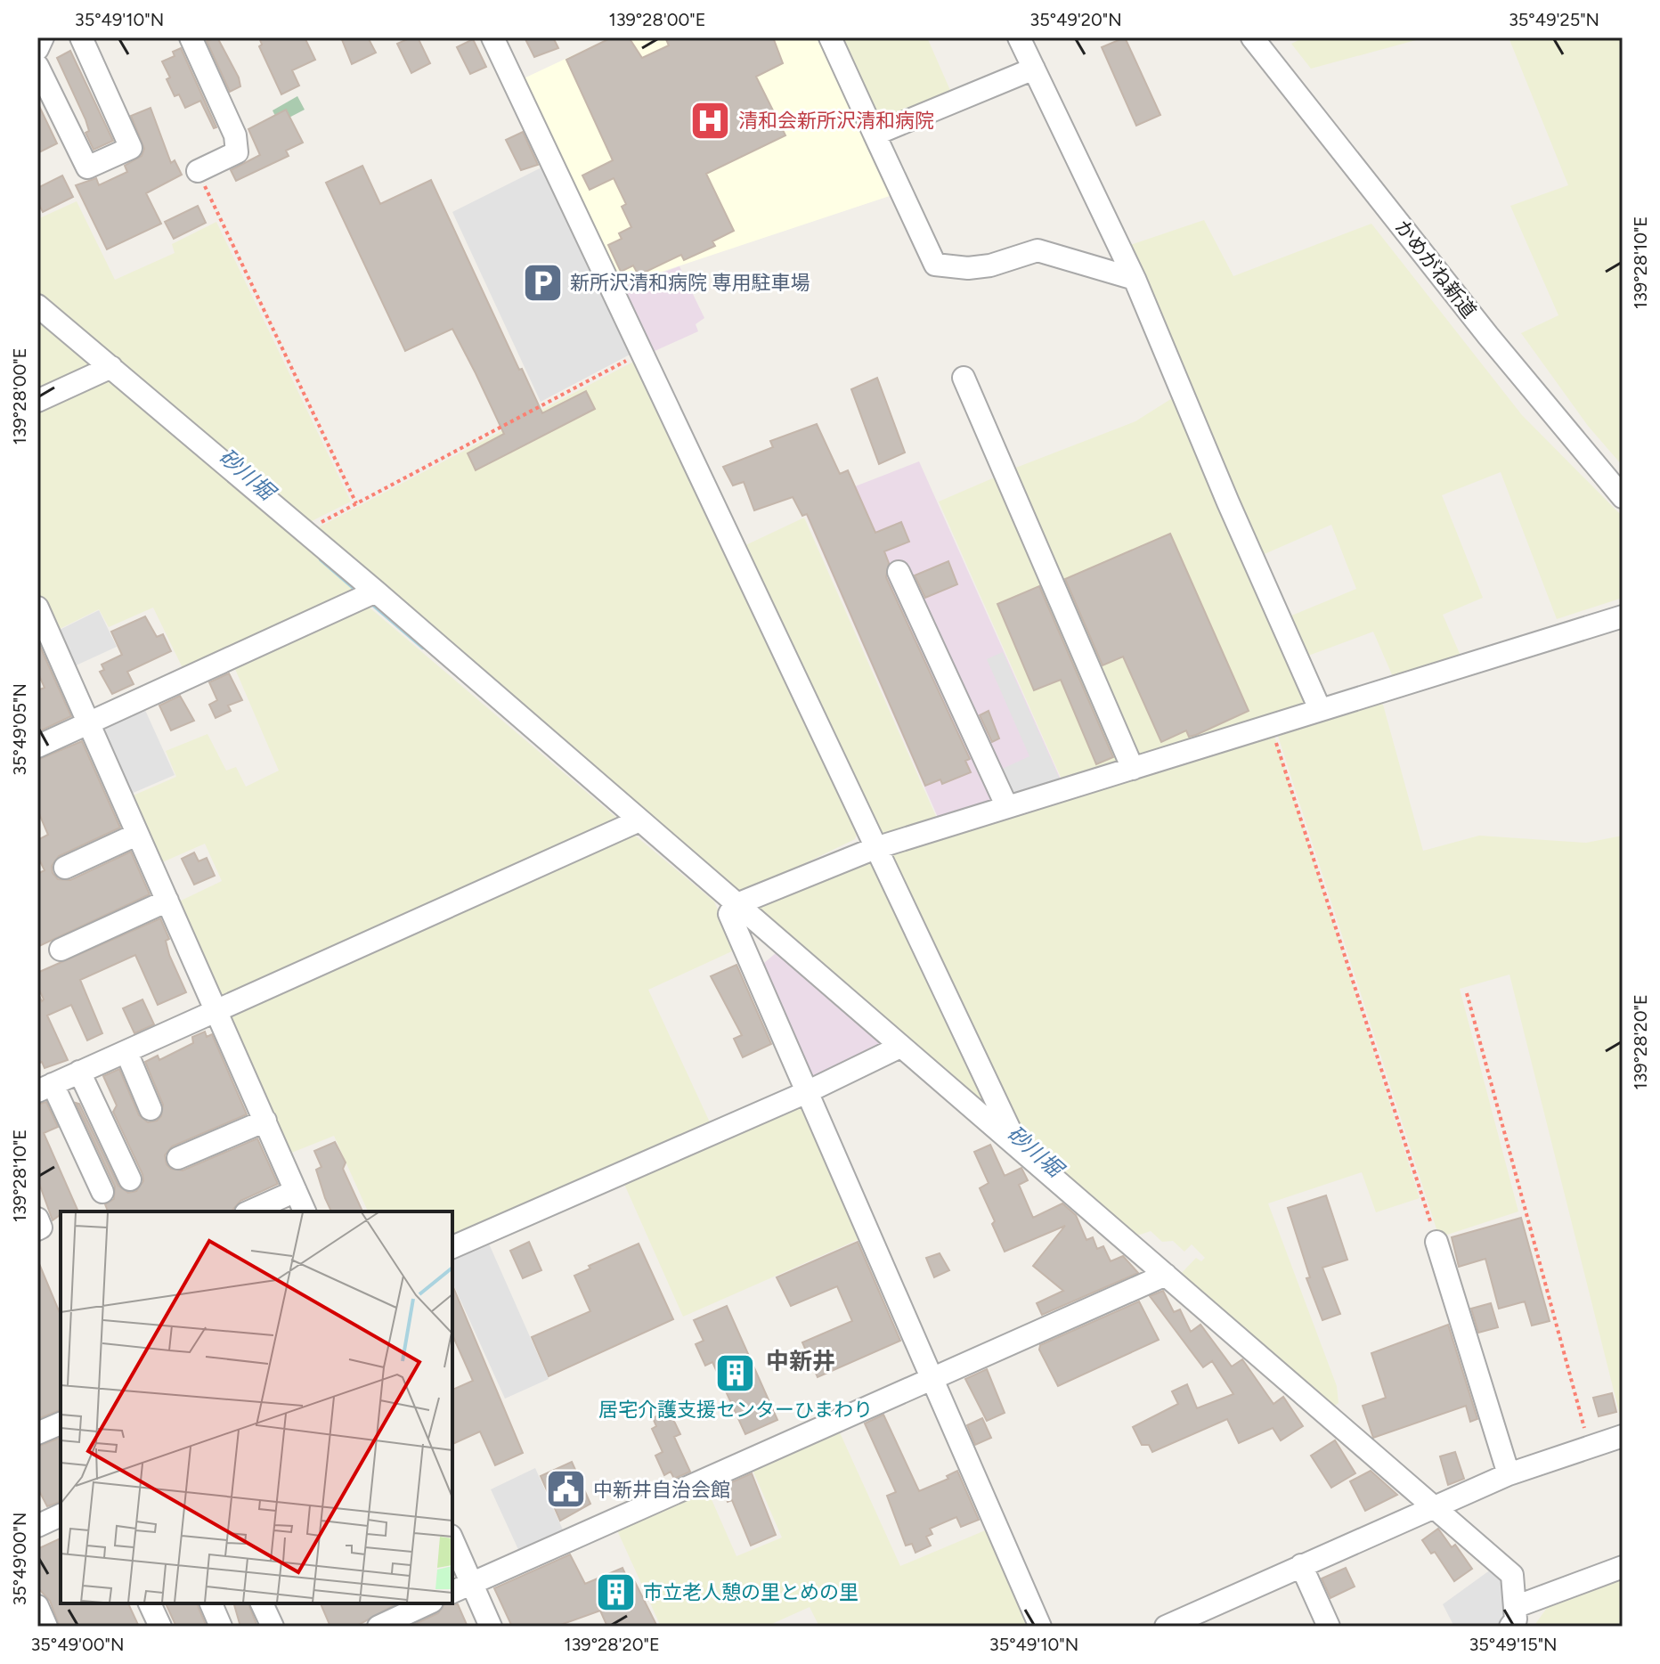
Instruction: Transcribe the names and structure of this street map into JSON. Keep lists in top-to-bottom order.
{
  "streets": {
    "street": ["かめがね新道"]
  },
  "districts": ["中新井"],
  "water": ["砂川堀"],
  "places": {
    "hospital": ["清和会新所沢清和病院"],
    "parking": ["新所沢清和病院 専用駐車場"],
    "building": ["居宅介護支援センターひまわり", "市立老人憩の里とめの里"],
    "public building": ["中新井自治会館"]
  },
  "coordinates": [
    "35°49'10\"N",
    "139°28'00\"E",
    "35°49'20\"N",
    "35°49'25\"N",
    "139°28'10\"E",
    "35°49'05\"N",
    "139°28'20\"E",
    "35°49'00\"N",
    "35°49'15\"N"
  ]
}
